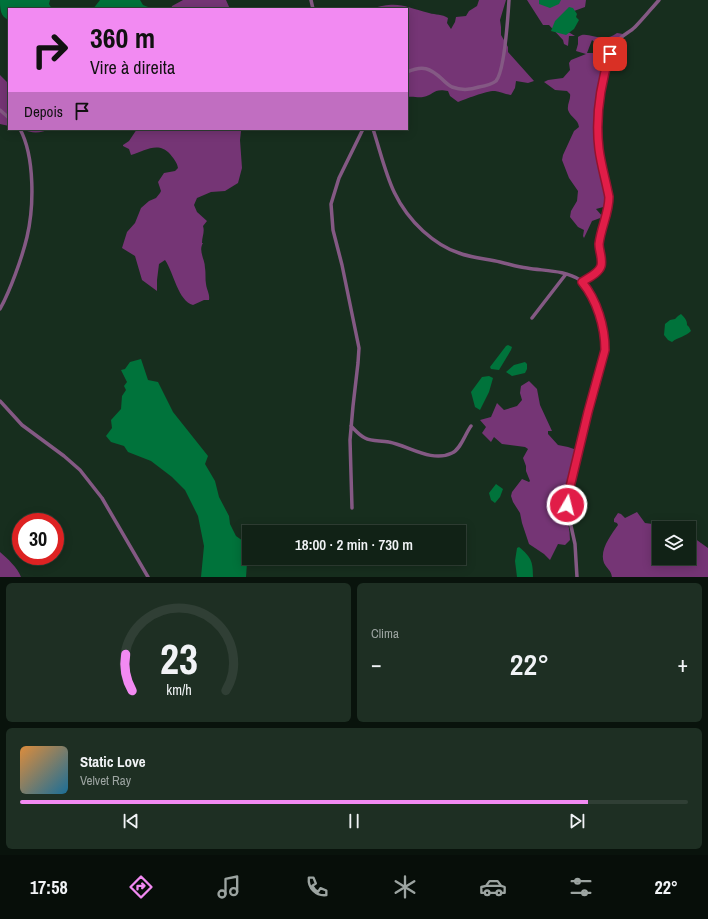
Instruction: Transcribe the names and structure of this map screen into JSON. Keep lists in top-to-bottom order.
{
  "page": {
    "turn": ["360 m", "Vire à direita"],
    "then": "Depois",
    "limit": "30",
    "trip": "18:00 · 2 min · 730 m",
    "tile": "Clima",
    "heat": ["−", "22°", "+"],
    "song": ["Static Love", "Velvet Ray"],
    "tabs": ["17:58", "22°"],
    "gauge": ["23", "km/h"]
  }
}
